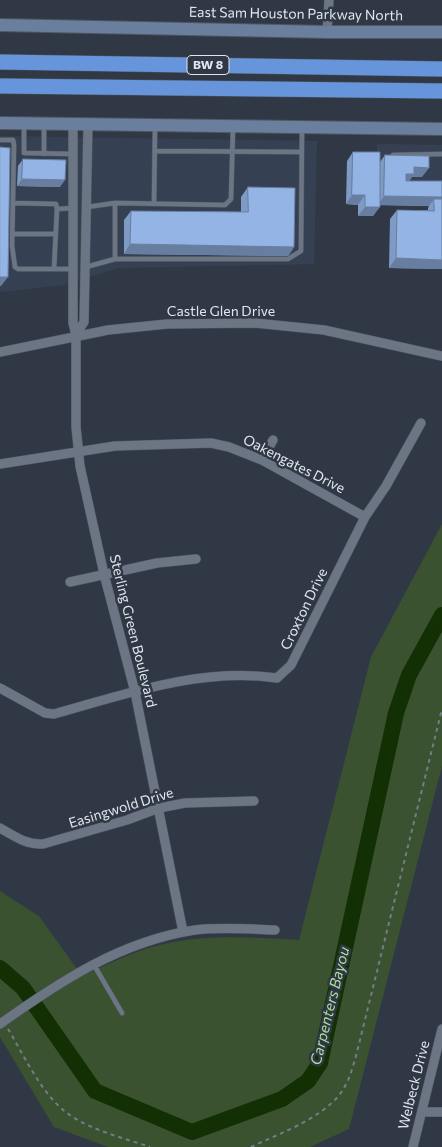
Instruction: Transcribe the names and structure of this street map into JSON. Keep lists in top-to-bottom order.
{
  "streets": {
    "highway": ["BW 8"],
    "main road": ["East Sam Houston Parkway North"],
    "street": [
      "Castle Glen Drive",
      "Oakengates Drive",
      "Croxton Drive",
      "Sterling Green Boulevard",
      "Easingwold Drive",
      "Welbeck Drive"
    ]
  },
  "crossings": [
    ["Castle Glen Drive", "Sterling Green Boulevard"],
    ["Oakengates Drive", "Croxton Drive"],
    ["Oakengates Drive", "Sterling Green Boulevard"],
    ["Croxton Drive", "Sterling Green Boulevard"],
    ["Sterling Green Boulevard", "Easingwold Drive"]
  ],
  "water": ["Carpenters Bayou"]
}
